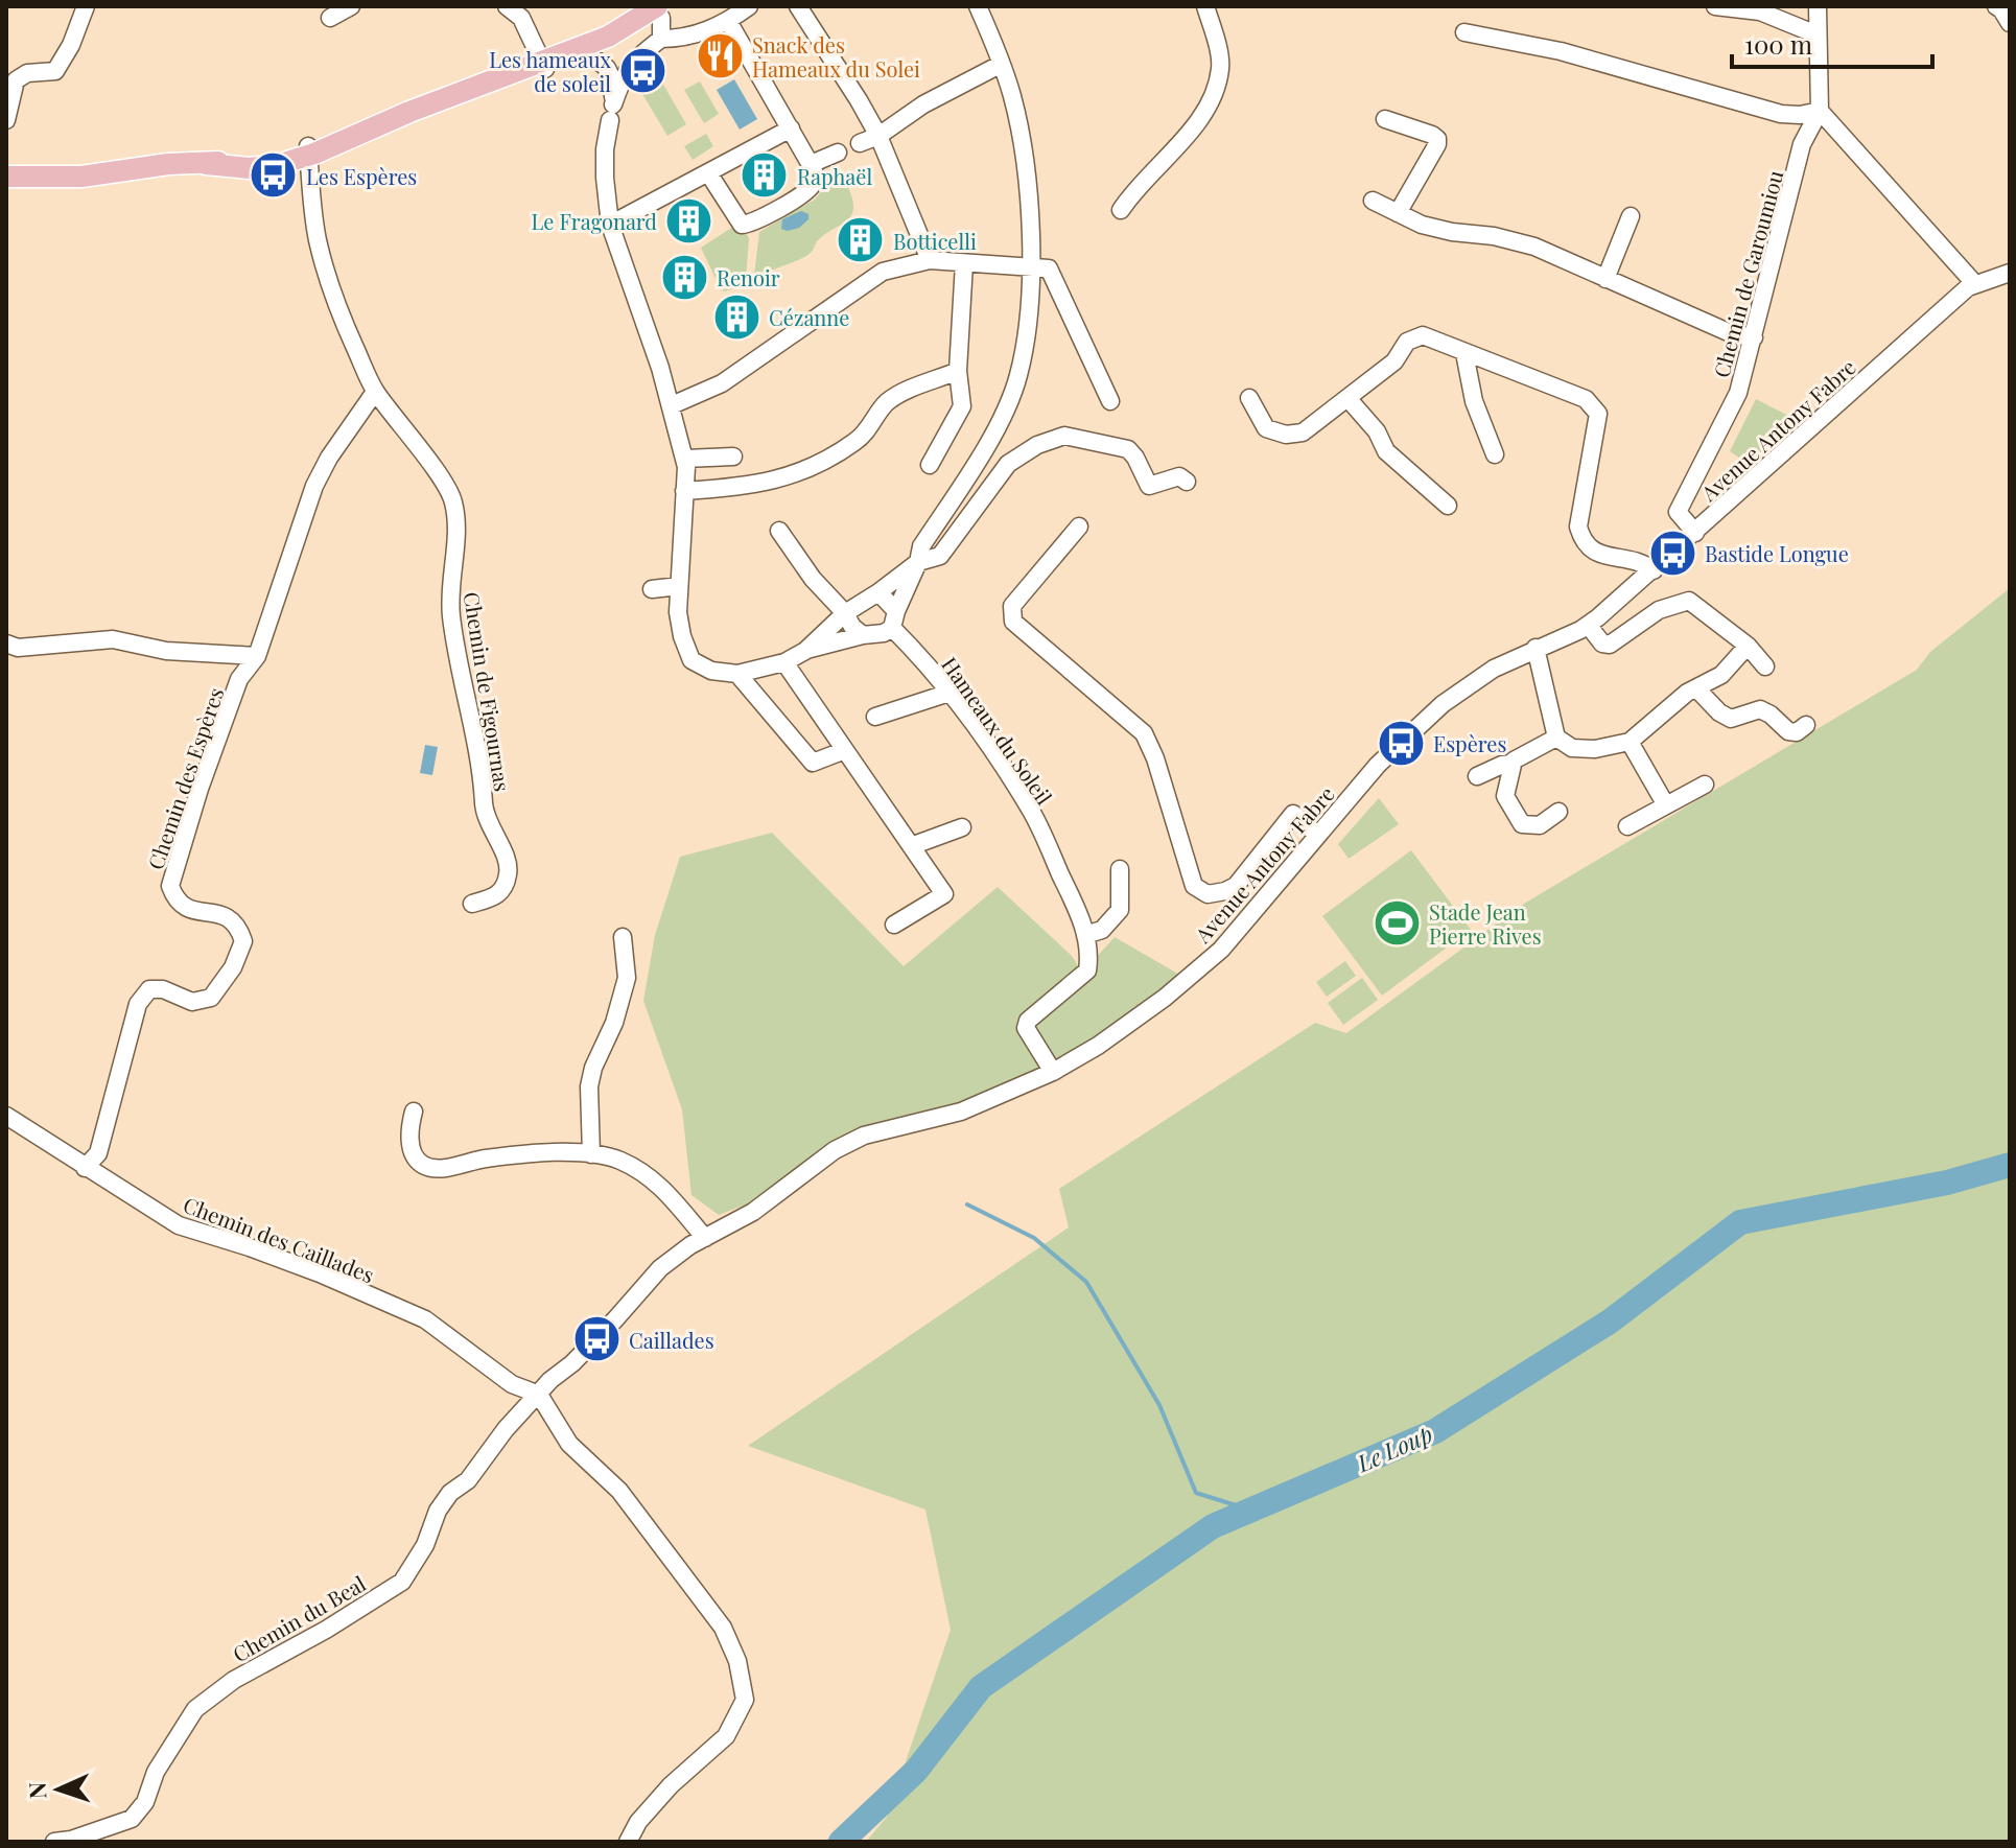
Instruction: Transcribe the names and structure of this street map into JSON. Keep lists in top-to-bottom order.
{
  "streets": {
    "street": [
      "Chemin de Garoumiou",
      "Avenue Antony Fabre",
      "Chemin de Figournas",
      "Hameaux du Soleil",
      "Chemin des Espères",
      "Chemin des Caillades",
      "Chemin du Beal"
    ]
  },
  "crossings": [
    ["Chemin de Garoumiou", "Avenue Antony Fabre"],
    ["Avenue Antony Fabre", "Hameaux du Soleil"],
    ["Avenue Antony Fabre", "Chemin des Caillades"],
    ["Avenue Antony Fabre", "Chemin du Beal"],
    ["Chemin de Figournas", "Chemin des Espères"],
    ["Chemin des Espères", "Chemin des Caillades"],
    ["Chemin des Caillades", "Chemin du Beal"]
  ],
  "water": ["Le Loup"],
  "places": {
    "restaurant": ["Snack des Hameaux du Solei"],
    "bus stop": [
      "Les hameaux de soleil",
      "Les Espères",
      "Bastide Longue",
      "Espères",
      "Caillades"
    ],
    "building": [
      "Raphaël",
      "Le Fragonard",
      "Botticelli",
      "Renoir",
      "Cézanne"
    ],
    "sports": ["Stade Jean Pierre Rives"]
  },
  "scale_bar": "100 m",
  "north": "left"
}
